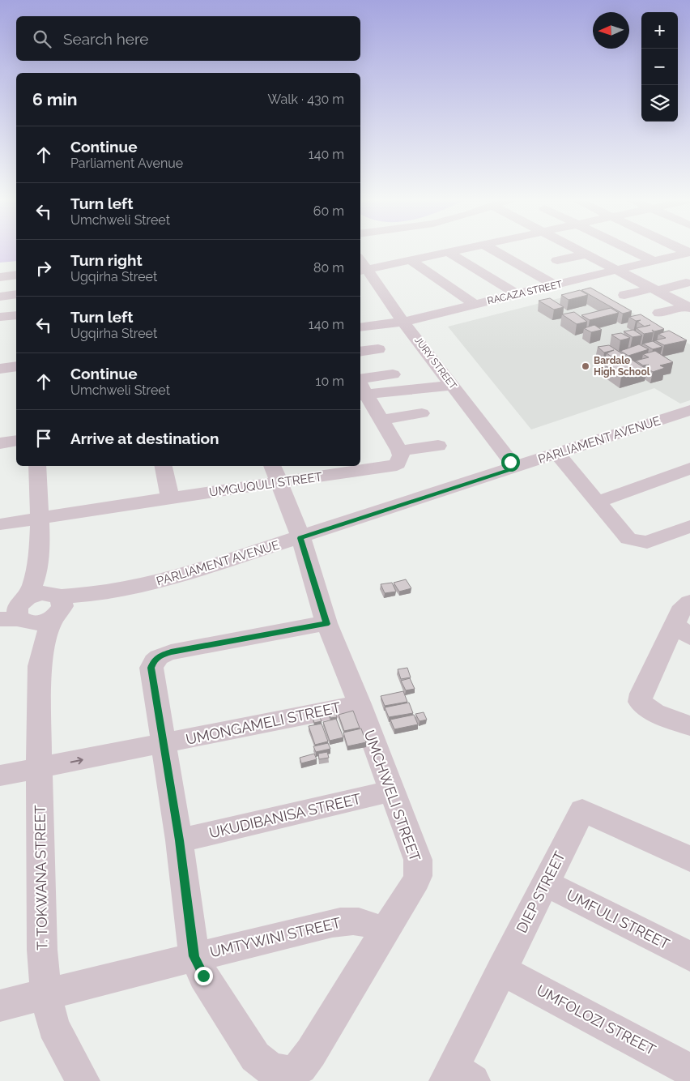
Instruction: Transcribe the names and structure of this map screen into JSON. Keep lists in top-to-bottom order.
{
  "streets": {
    "street": [
      "RACAZA STREET",
      "JURY STREET",
      "PARLIAMENT AVENUE",
      "UMGUQULI STREET",
      "UMONGAMELI STREET",
      "UMCHWELI STREET",
      "UKUDIBANISA STREET",
      "T. TOKWANA STREET",
      "DIEP STREET",
      "UMFULI STREET",
      "UMTYWINI STREET",
      "UMFOLOZI STREET"
    ]
  },
  "crossings": [
    ["RACAZA STREET", "JURY STREET"],
    ["JURY STREET", "PARLIAMENT AVENUE"],
    ["PARLIAMENT AVENUE", "UMCHWELI STREET"],
    ["PARLIAMENT AVENUE", "T. TOKWANA STREET"],
    ["UMGUQULI STREET", "UMCHWELI STREET"],
    ["UMONGAMELI STREET", "UMCHWELI STREET"],
    ["UMONGAMELI STREET", "T. TOKWANA STREET"],
    ["UMCHWELI STREET", "UKUDIBANISA STREET"],
    ["UMCHWELI STREET", "UMTYWINI STREET"],
    ["T. TOKWANA STREET", "UMTYWINI STREET"],
    ["DIEP STREET", "UMFULI STREET"],
    ["DIEP STREET", "UMFOLOZI STREET"]
  ],
  "places": ["Bardale High School"],
  "north": "left",
  "page": {
    "map_buttons": ["+", "−"],
    "search": "Search here",
    "heading": ["6 min", "Walk · 430 m"],
    "list": [
      ["Continue", "Parliament Avenue", "140 m"],
      ["Turn left", "Umchweli Street", "60 m"],
      ["Turn right", "Ugqirha Street", "80 m"],
      ["Turn left", "Ugqirha Street", "140 m"],
      ["Continue", "Umchweli Street", "10 m"],
      "Arrive at destination"
    ]
  }
}
